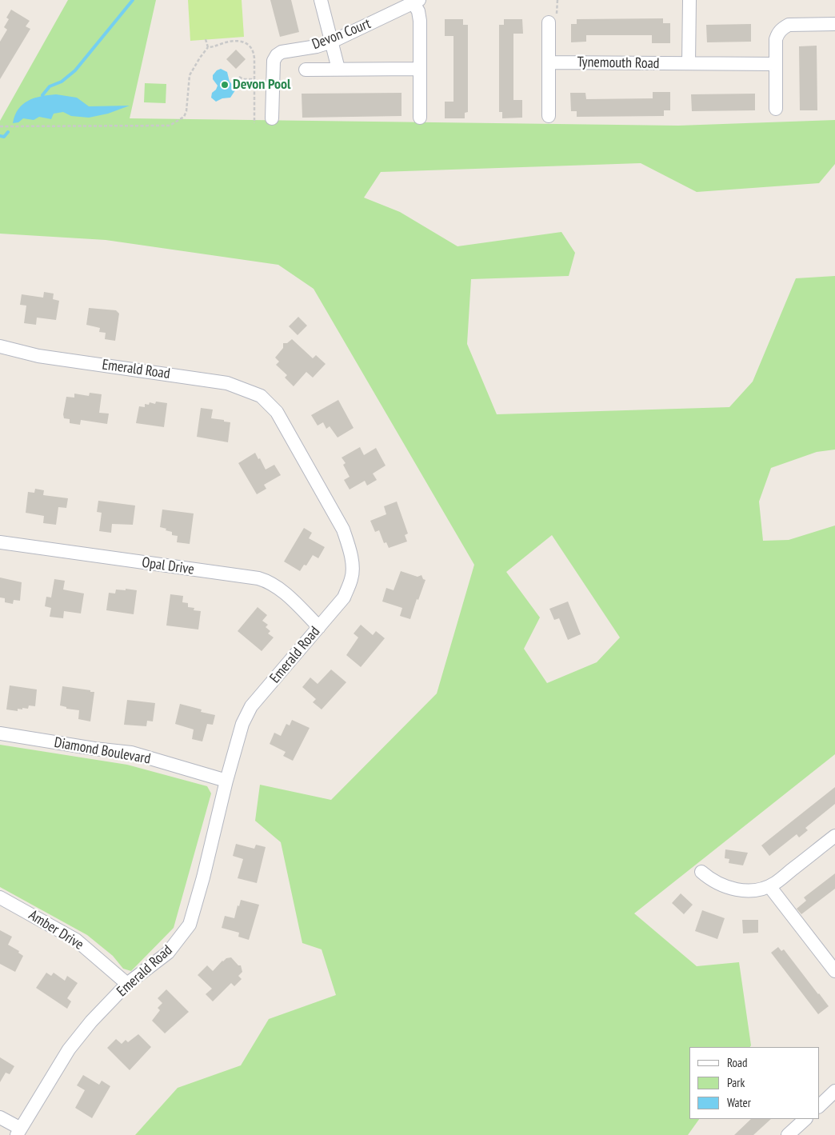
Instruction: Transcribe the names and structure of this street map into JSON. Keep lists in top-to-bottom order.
{
  "streets": {
    "street": [
      "Devon Court",
      "Tynemouth Road",
      "Emerald Road",
      "Opal Drive",
      "Diamond Boulevard",
      "Amber Drive"
    ]
  },
  "crossings": [
    ["Emerald Road", "Opal Drive"],
    ["Emerald Road", "Diamond Boulevard"],
    ["Emerald Road", "Amber Drive"]
  ],
  "places": ["Devon Pool"],
  "legend": ["Road", "Park", "Water"]
}
